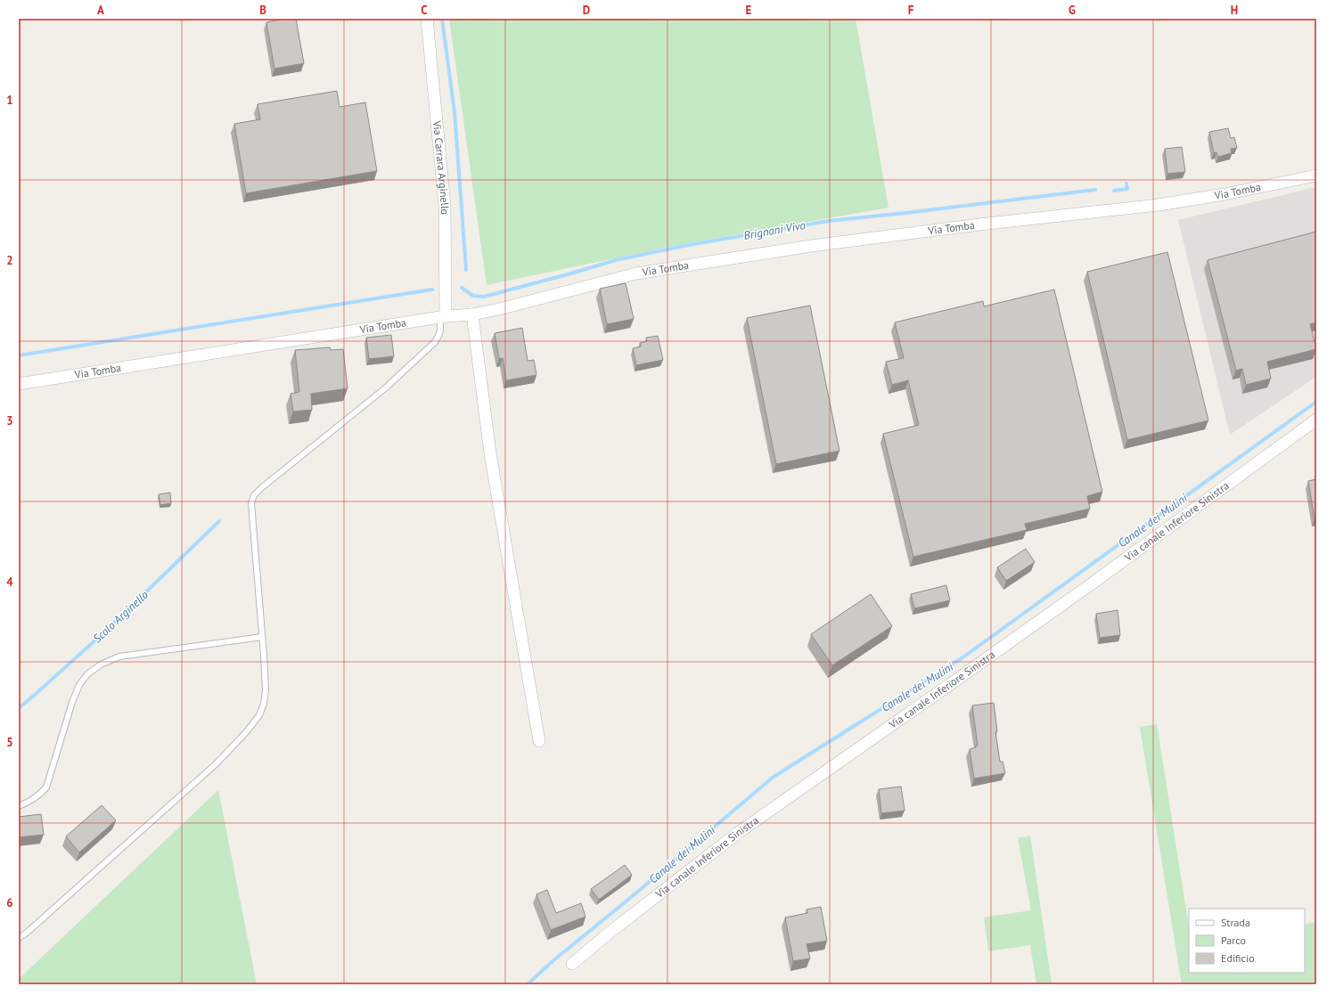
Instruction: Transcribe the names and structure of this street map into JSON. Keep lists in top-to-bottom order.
{
  "streets": {
    "street": ["Via Carrara Arginello", "Via Tomba", "Via canale Inferiore Sinistra"]
  },
  "crossings": [
    ["Via Carrara Arginello", "Via Tomba"]
  ],
  "water": ["Brignani Vivo", "Canale dei Mulini", "Scolo Arginello"],
  "legend": ["Strada", "Parco", "Edificio"],
  "grid": {
    "columns": [
      "A",
      "B",
      "C",
      "D",
      "E",
      "F",
      "G",
      "H"
    ],
    "rows": [
      "1",
      "2",
      "3",
      "4",
      "5",
      "6"
    ]
  }
}
